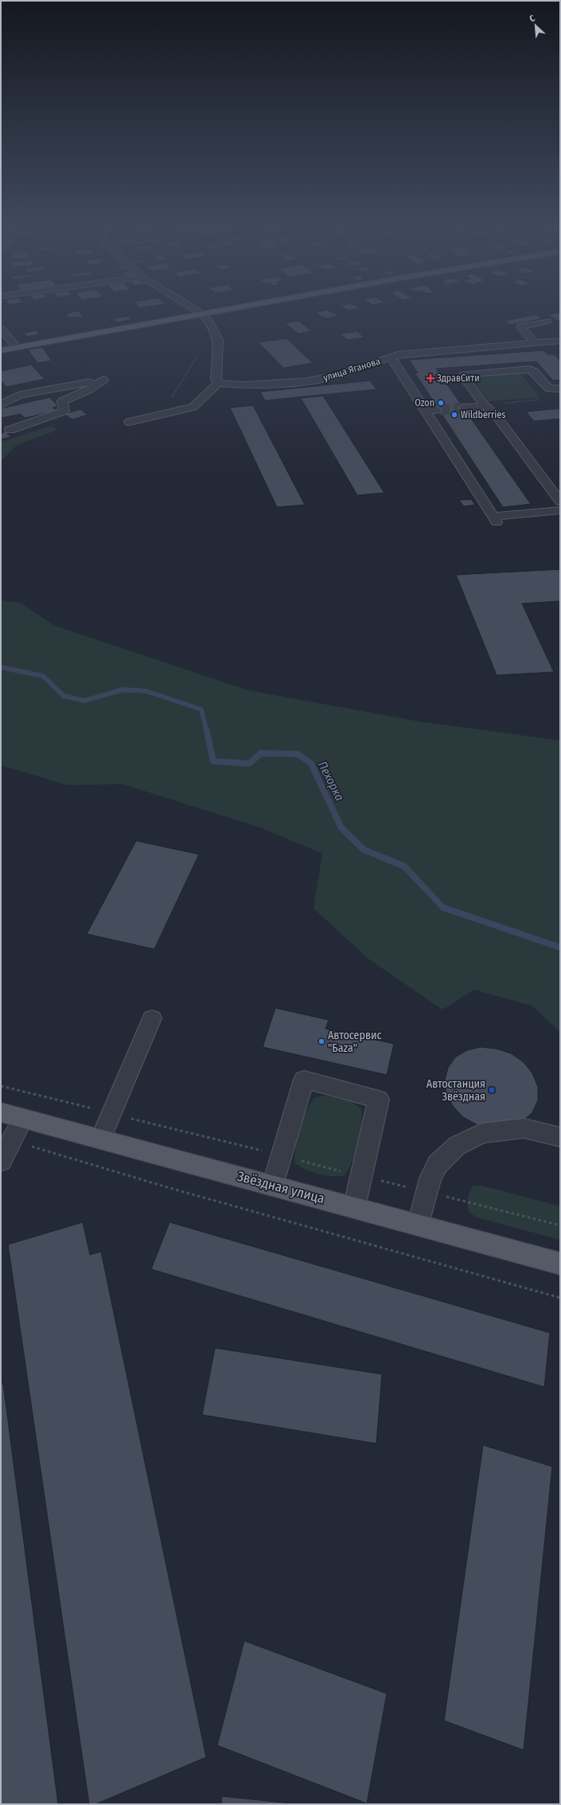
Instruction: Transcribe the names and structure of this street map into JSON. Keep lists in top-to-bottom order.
{
  "streets": {
    "main road": ["Звёздная улица"],
    "street": ["улица Яганова"]
  },
  "water": ["Пехорка"],
  "places": {
    "health": ["ЗдравСити"],
    "other": ["Ozon", "Wildberries", "Автосервис \"Баzа\""],
    "transit": ["Автостанция Звёздная"]
  },
  "north": "top left"
}
